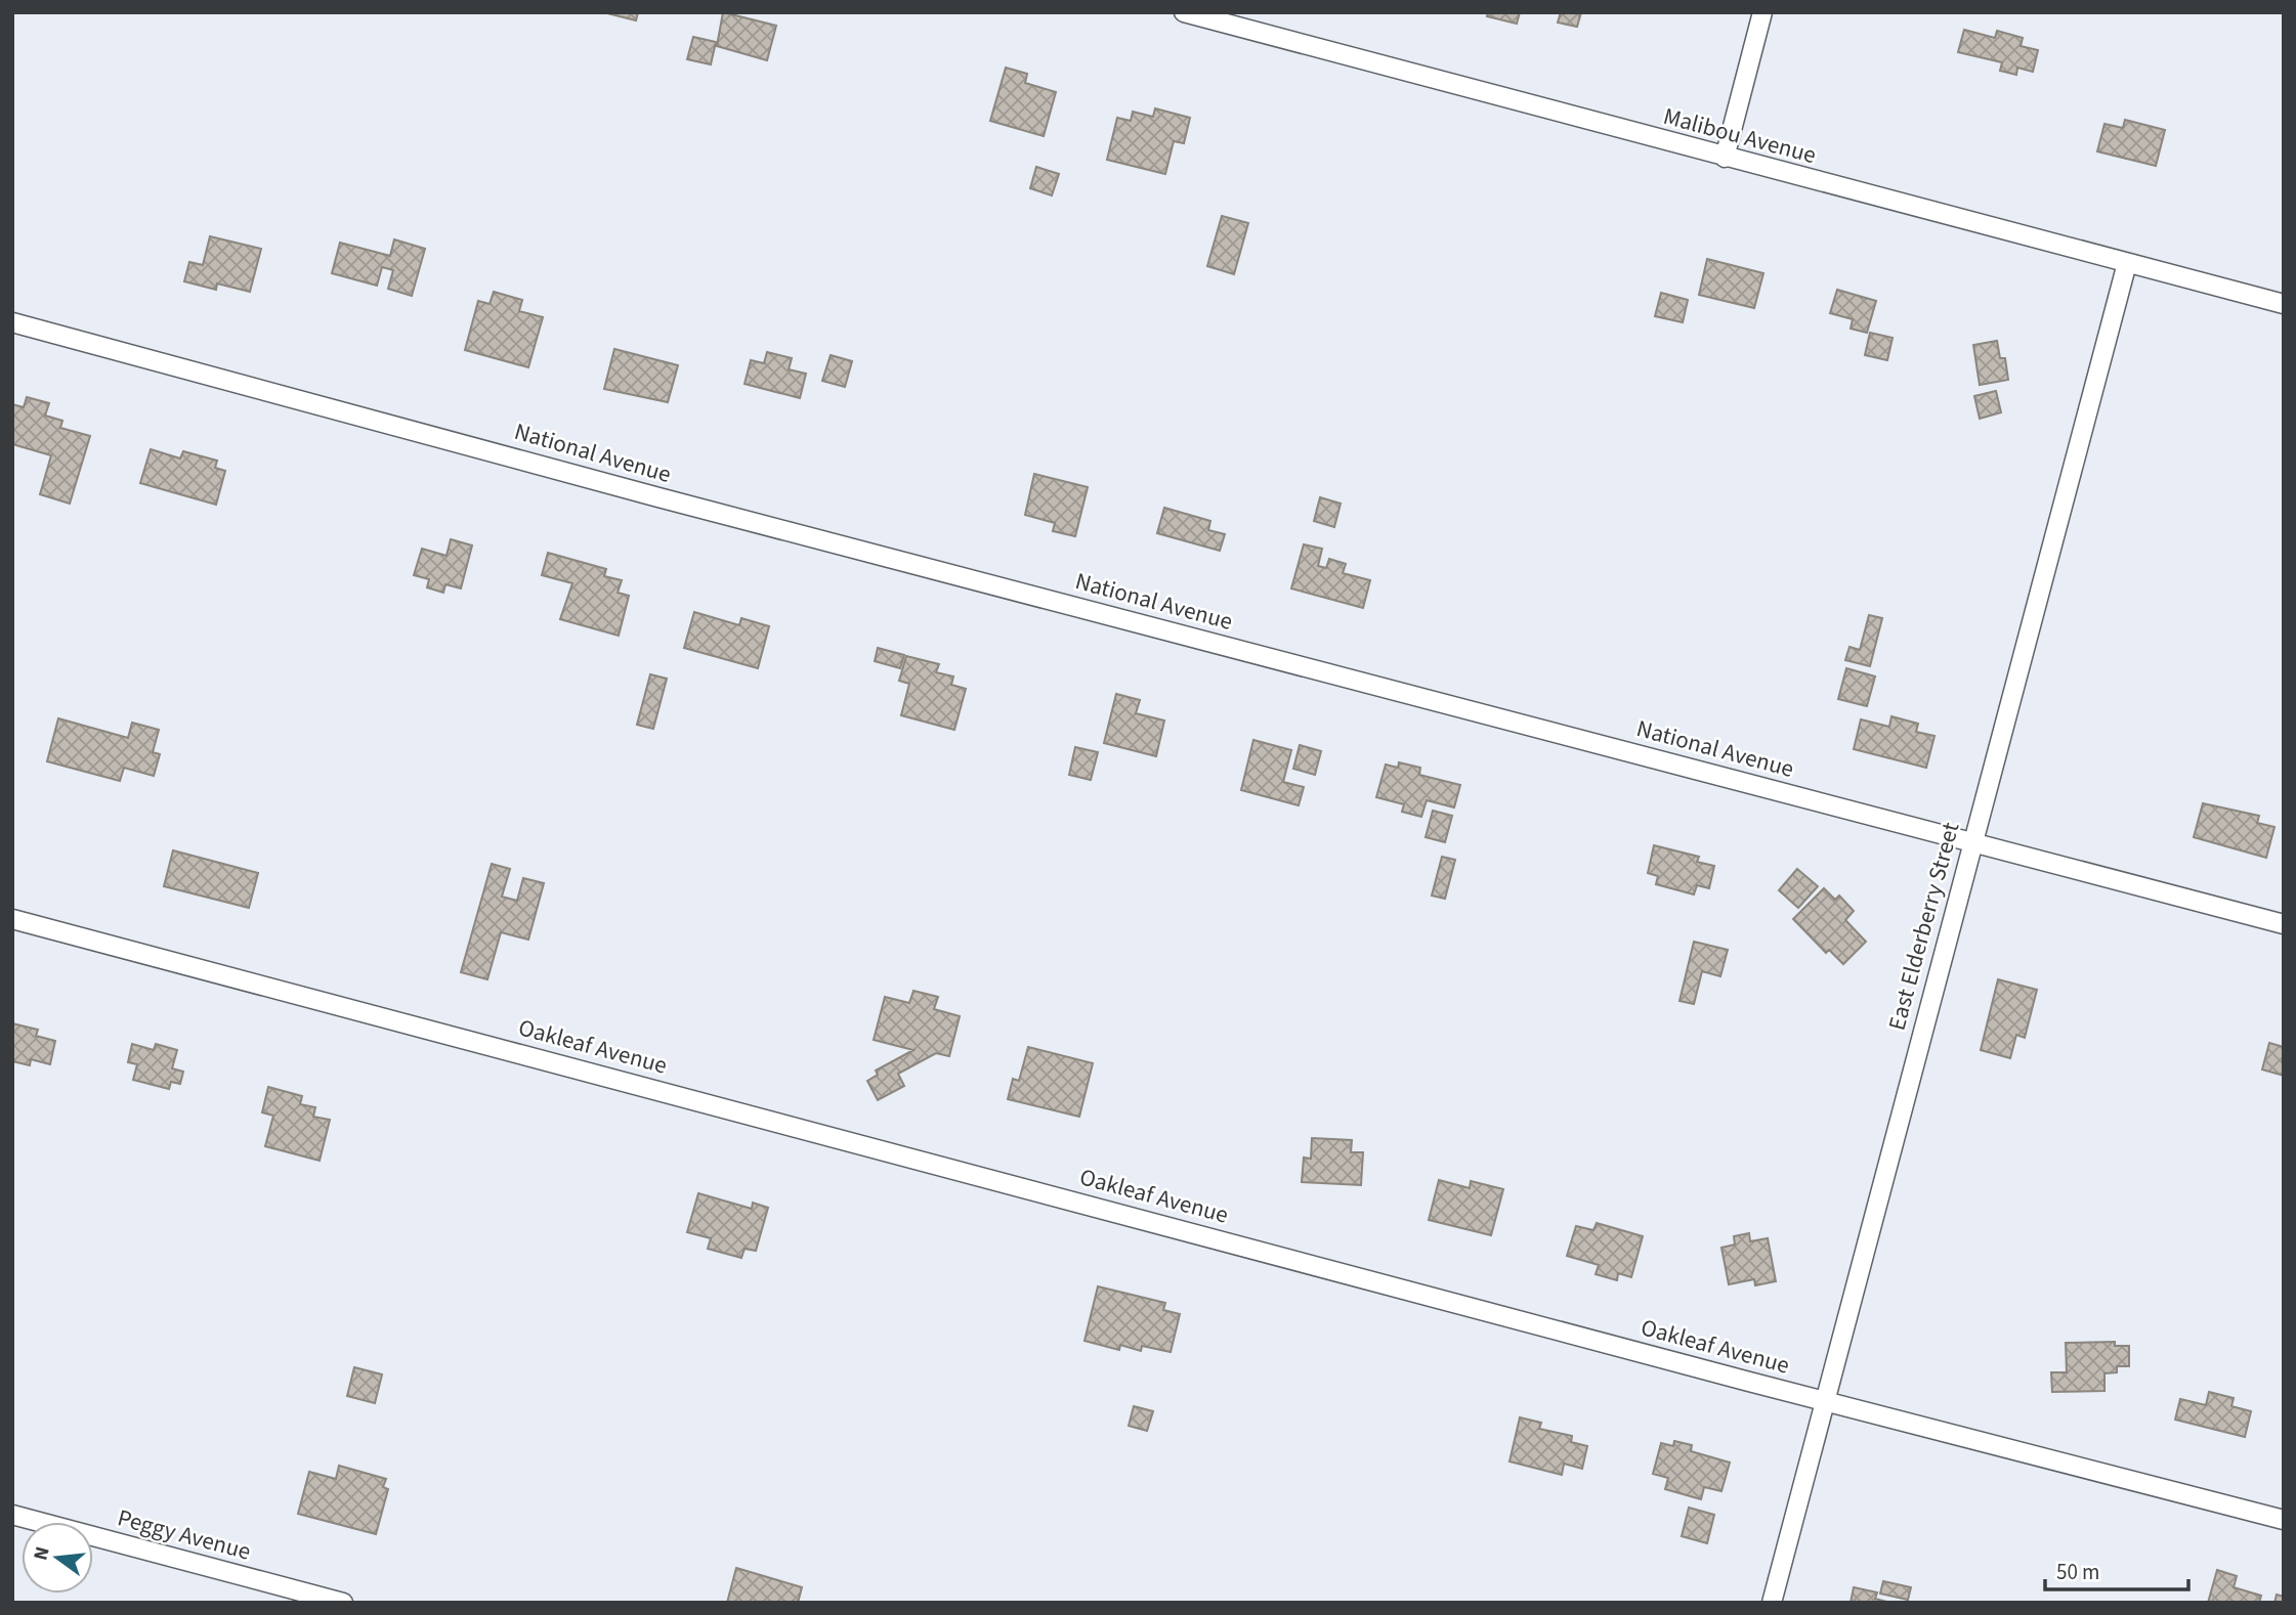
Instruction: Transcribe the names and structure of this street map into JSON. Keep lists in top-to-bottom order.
{
  "streets": {
    "street": [
      "Malibou Avenue",
      "National Avenue",
      "East Elderberry Street",
      "Oakleaf Avenue",
      "Peggy Avenue"
    ]
  },
  "crossings": [
    ["Malibou Avenue", "East Elderberry Street"],
    ["National Avenue", "East Elderberry Street"],
    ["East Elderberry Street", "Oakleaf Avenue"]
  ],
  "scale_bar": "50 m",
  "north": "left"
}
